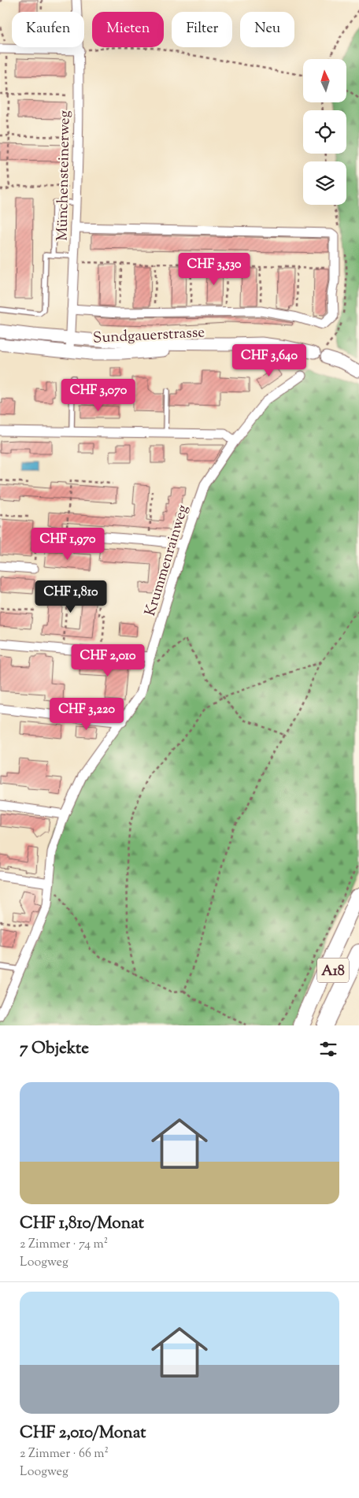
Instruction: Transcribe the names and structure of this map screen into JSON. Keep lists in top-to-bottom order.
{
  "streets": {
    "highway": ["A18"],
    "main road": ["Sundgauerstrasse"],
    "street": ["Münchensteinerweg", "Krummenrainweg"]
  },
  "crossings": [
    ["Münchensteinerweg", "Sundgauerstrasse"]
  ],
  "north": "top",
  "page": {
    "chip": [
      "Kaufen",
      "Mieten",
      "Filter",
      "Neu"
    ],
    "price": [
      "CHF 3,530",
      "CHF 3,640",
      "CHF 3,070",
      "CHF 1,970",
      "CHF 1,810",
      "CHF 2,010",
      "CHF 3,220"
    ],
    "heading": "7 Objekte",
    "list": [
      {
        "name": "CHF 1,810/Monat",
        "note": "2 Zimmer · 74 m² · Loogweg"
      },
      {
        "name": "CHF 2,010/Monat",
        "note": "2 Zimmer · 66 m² · Loogweg"
      }
    ]
  }
}
